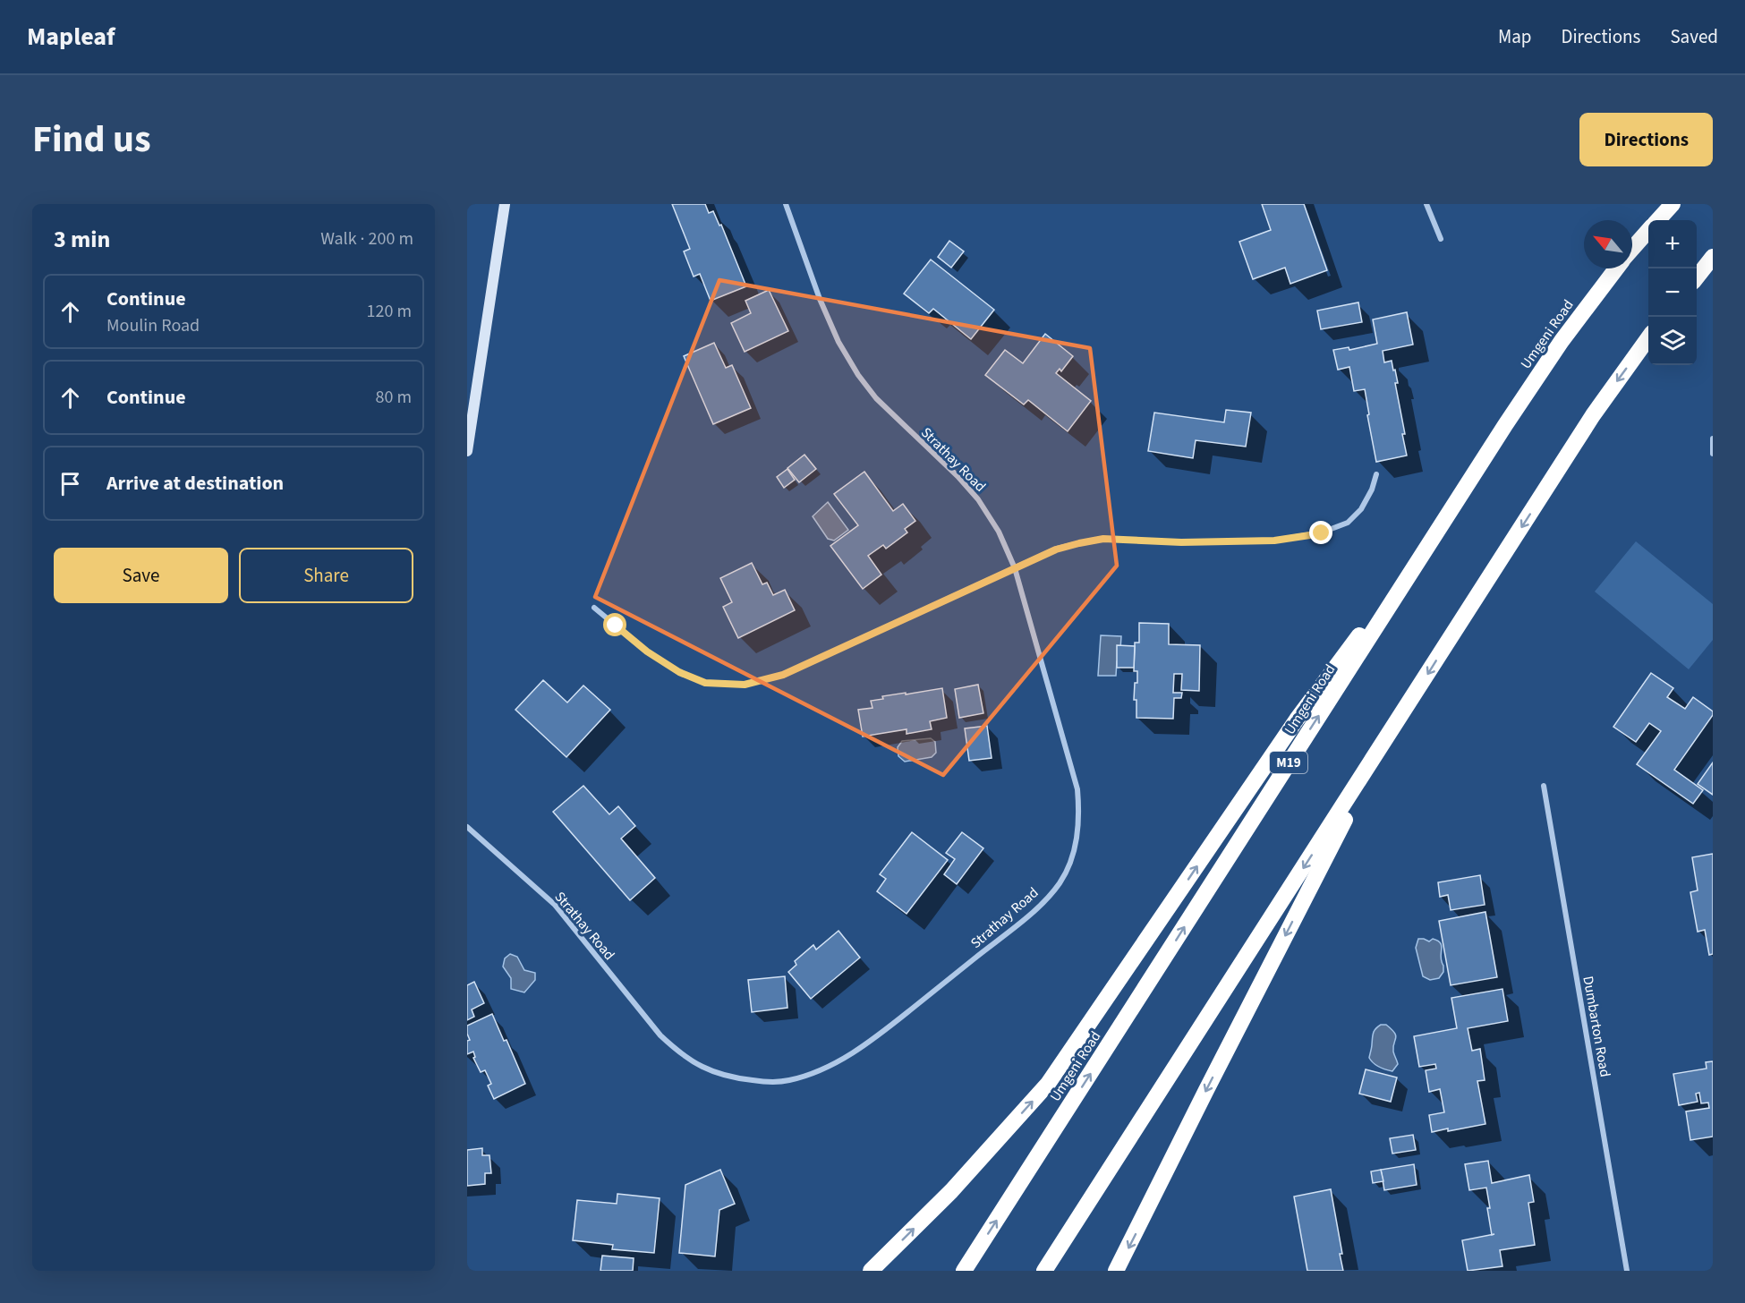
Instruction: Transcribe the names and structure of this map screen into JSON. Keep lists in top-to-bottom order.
{
  "streets": {
    "highway": ["Umgeni Road", "M19"],
    "street": ["Strathay Road", "Dumbarton Road"]
  },
  "north": "top left",
  "page": {
    "header": "Mapleaf",
    "nav": ["Map", "Directions", "Saved"],
    "title": "Find us",
    "buttons": [
      "Directions",
      ["Save", "Share"]
    ],
    "heading": ["3 min", "Walk · 200 m"],
    "map_buttons": ["+", "−"],
    "list": [
      ["Continue", "Moulin Road", "120 m"],
      ["Continue", "80 m"],
      "Arrive at destination"
    ]
  }
}
